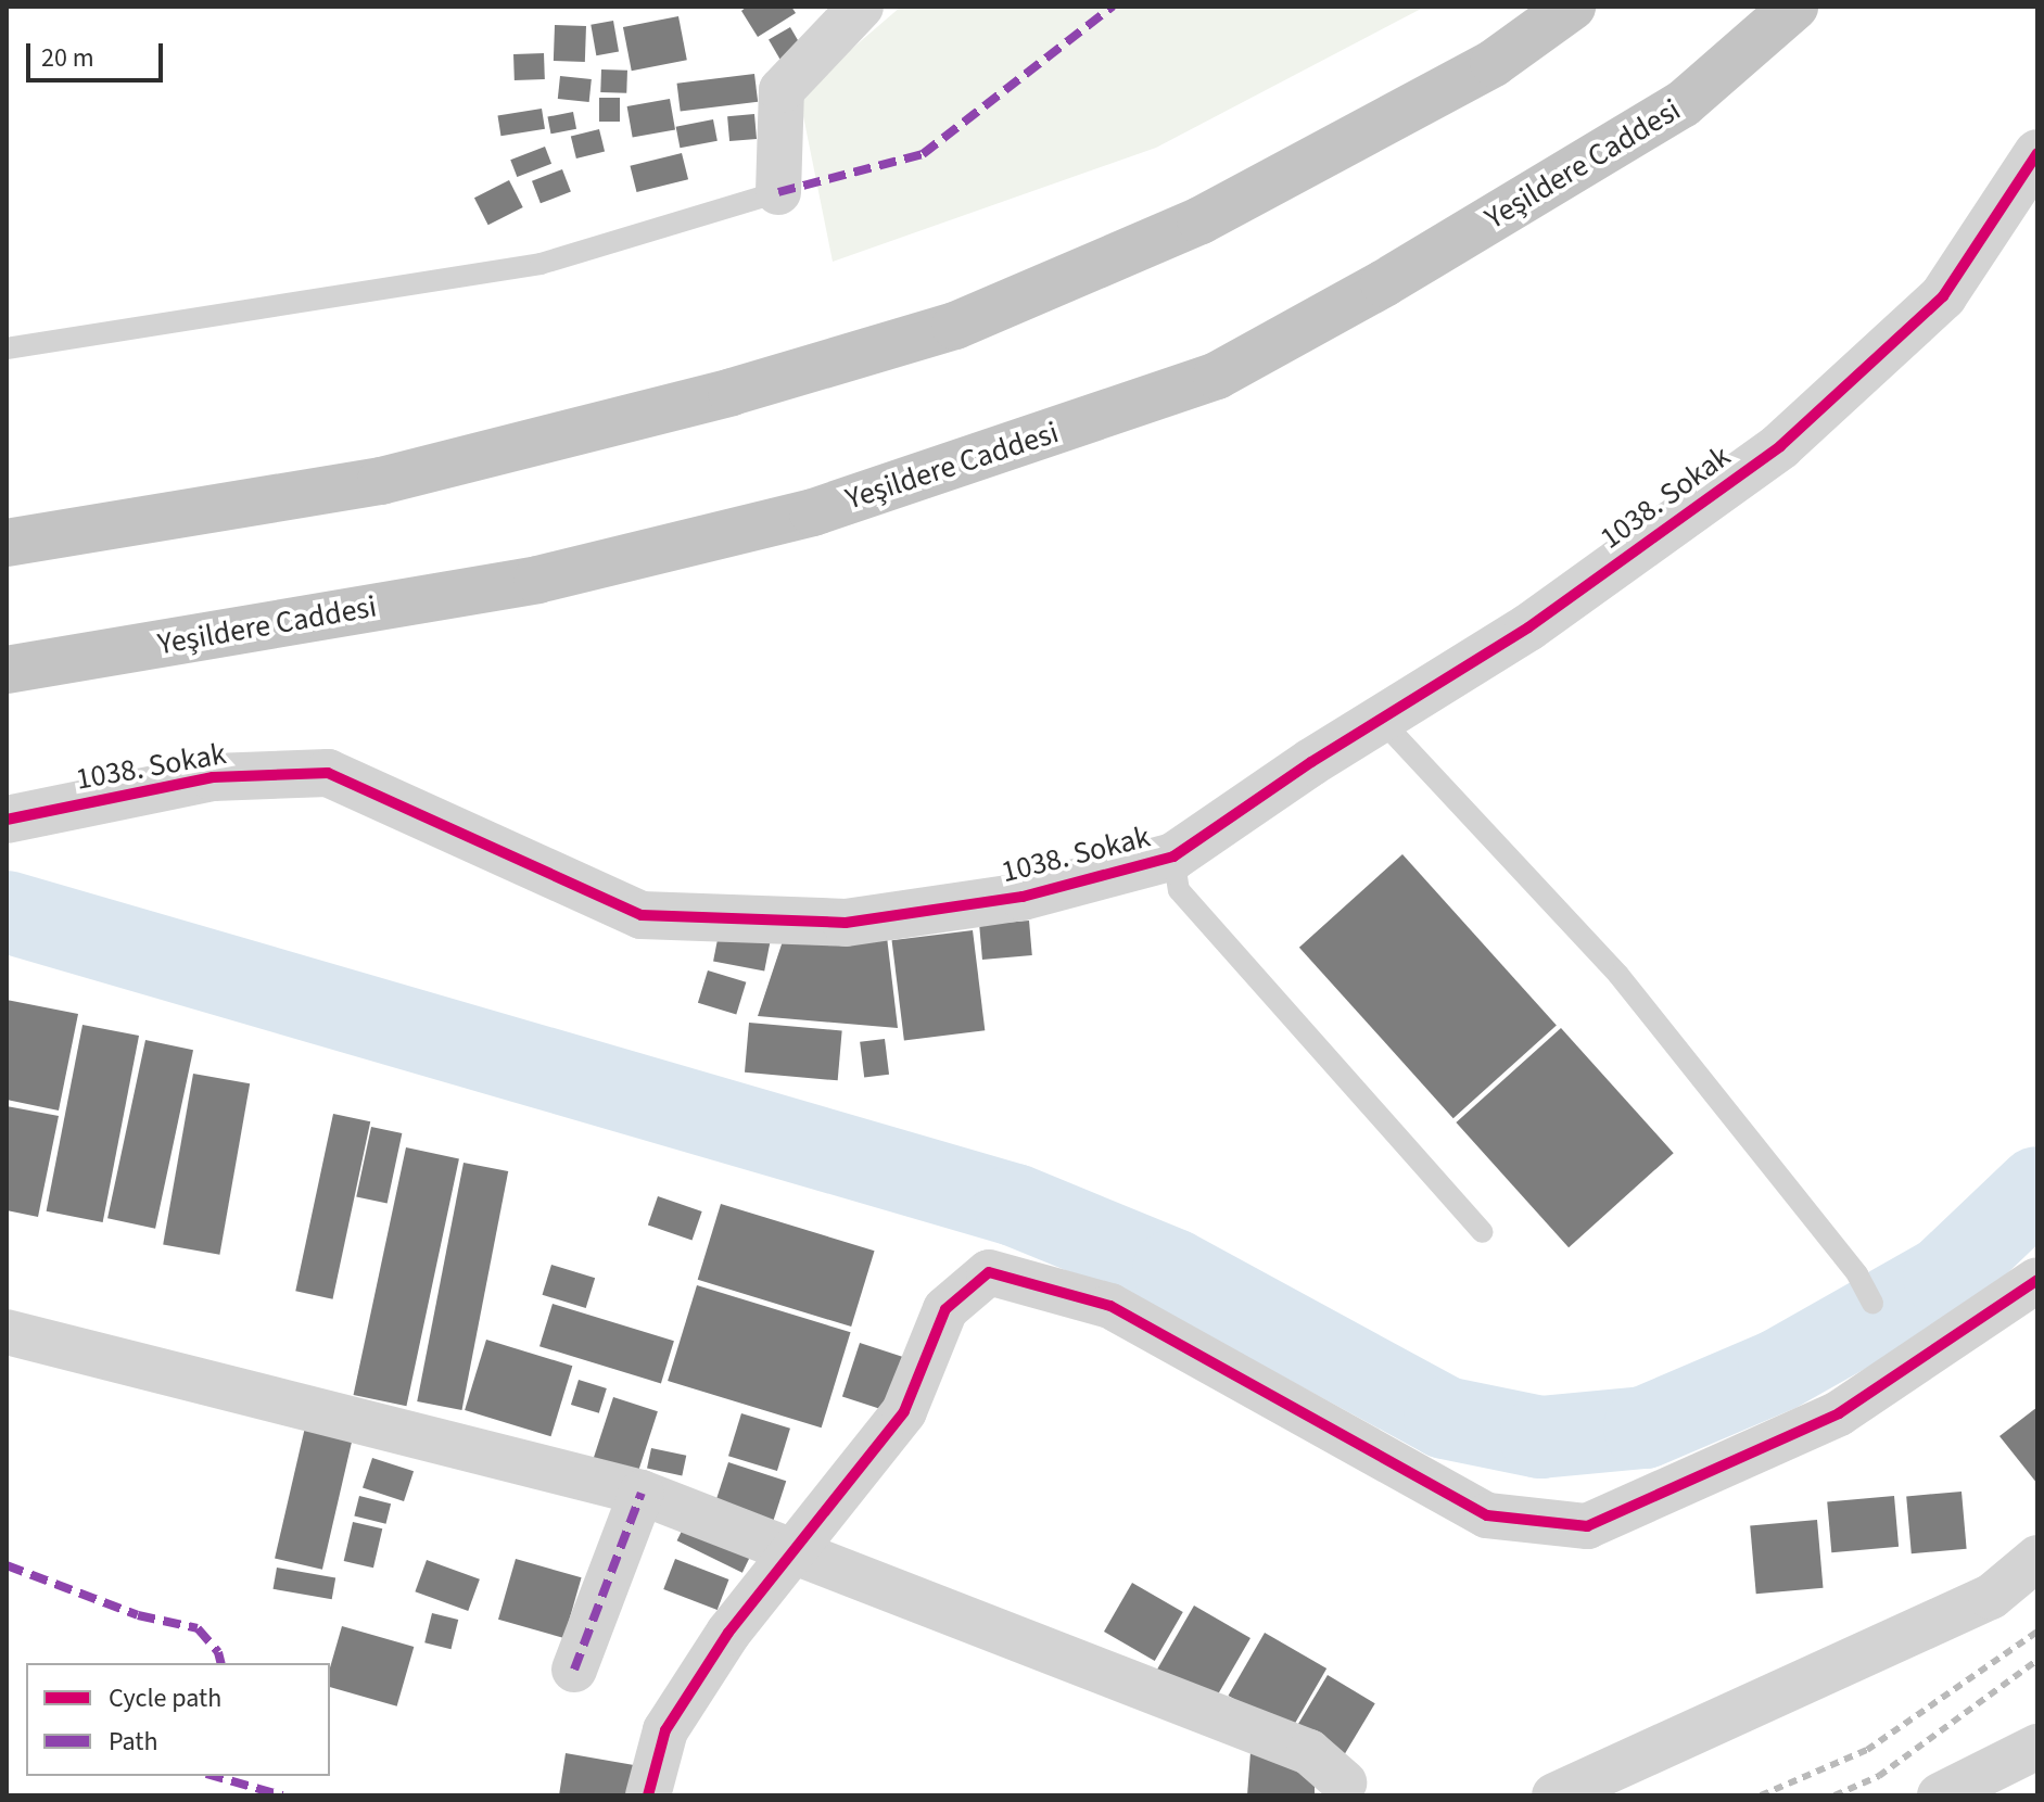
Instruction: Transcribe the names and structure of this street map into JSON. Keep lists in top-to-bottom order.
{
  "streets": {
    "highway": ["Yeşildere Caddesi"],
    "street": ["1038. Sokak"]
  },
  "legend": ["Cycle path", "Path"],
  "scale_bar": "20 m"
}
